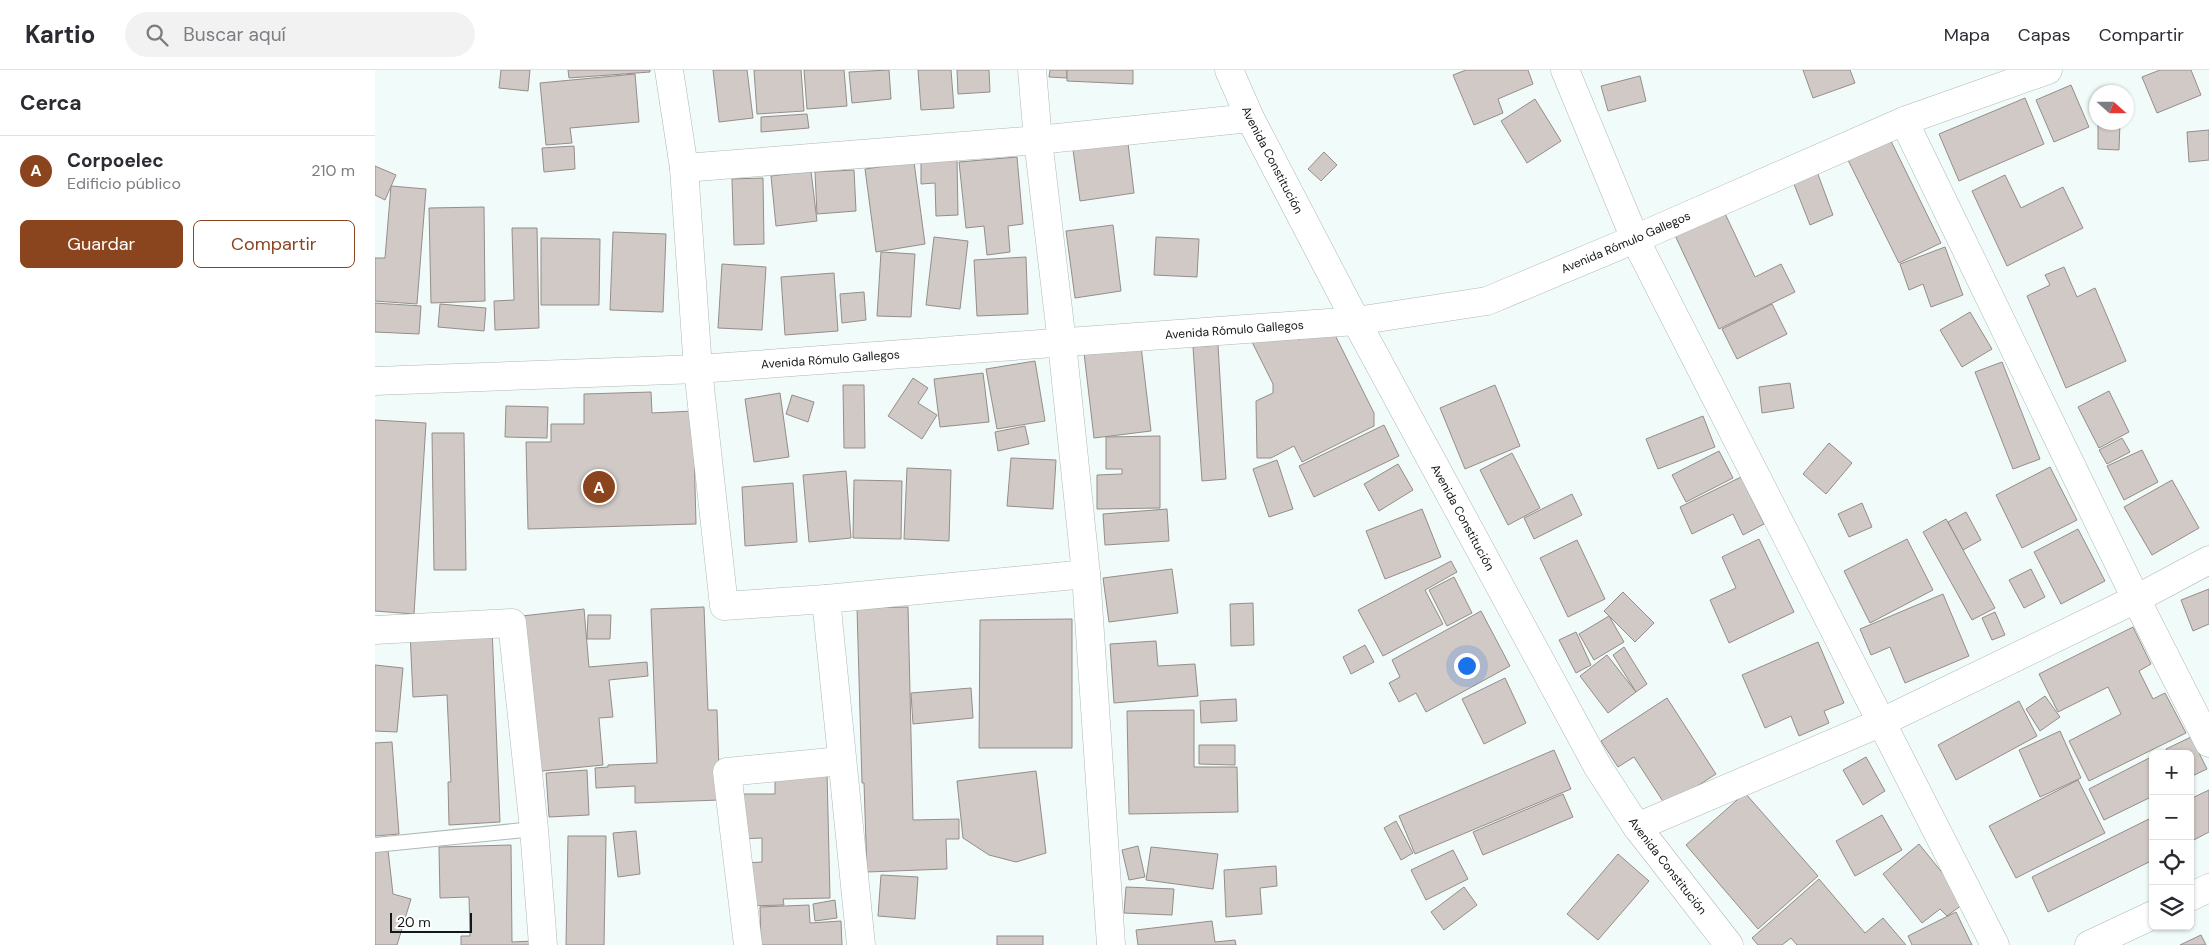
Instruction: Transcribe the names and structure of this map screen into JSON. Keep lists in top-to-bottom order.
{
  "streets": {
    "street": ["Avenida Constitución", "Avenida Rómulo Gallegos"]
  },
  "crossings": [
    ["Avenida Constitución", "Avenida Rómulo Gallegos"]
  ],
  "scale_bar": "20 m",
  "north": "right",
  "page": {
    "header": "Kartio",
    "search": "Buscar aquí",
    "nav": ["Mapa", "Capas", "Compartir"],
    "heading": "Cerca",
    "list": [
      {
        "mark": "A",
        "name": "Corpoelec",
        "note": "Edificio público",
        "value": "210 m"
      }
    ],
    "buttons": ["Guardar", "Compartir"],
    "pins": "A",
    "map_buttons": ["+", "−"],
    "scale": "20 m"
  }
}
